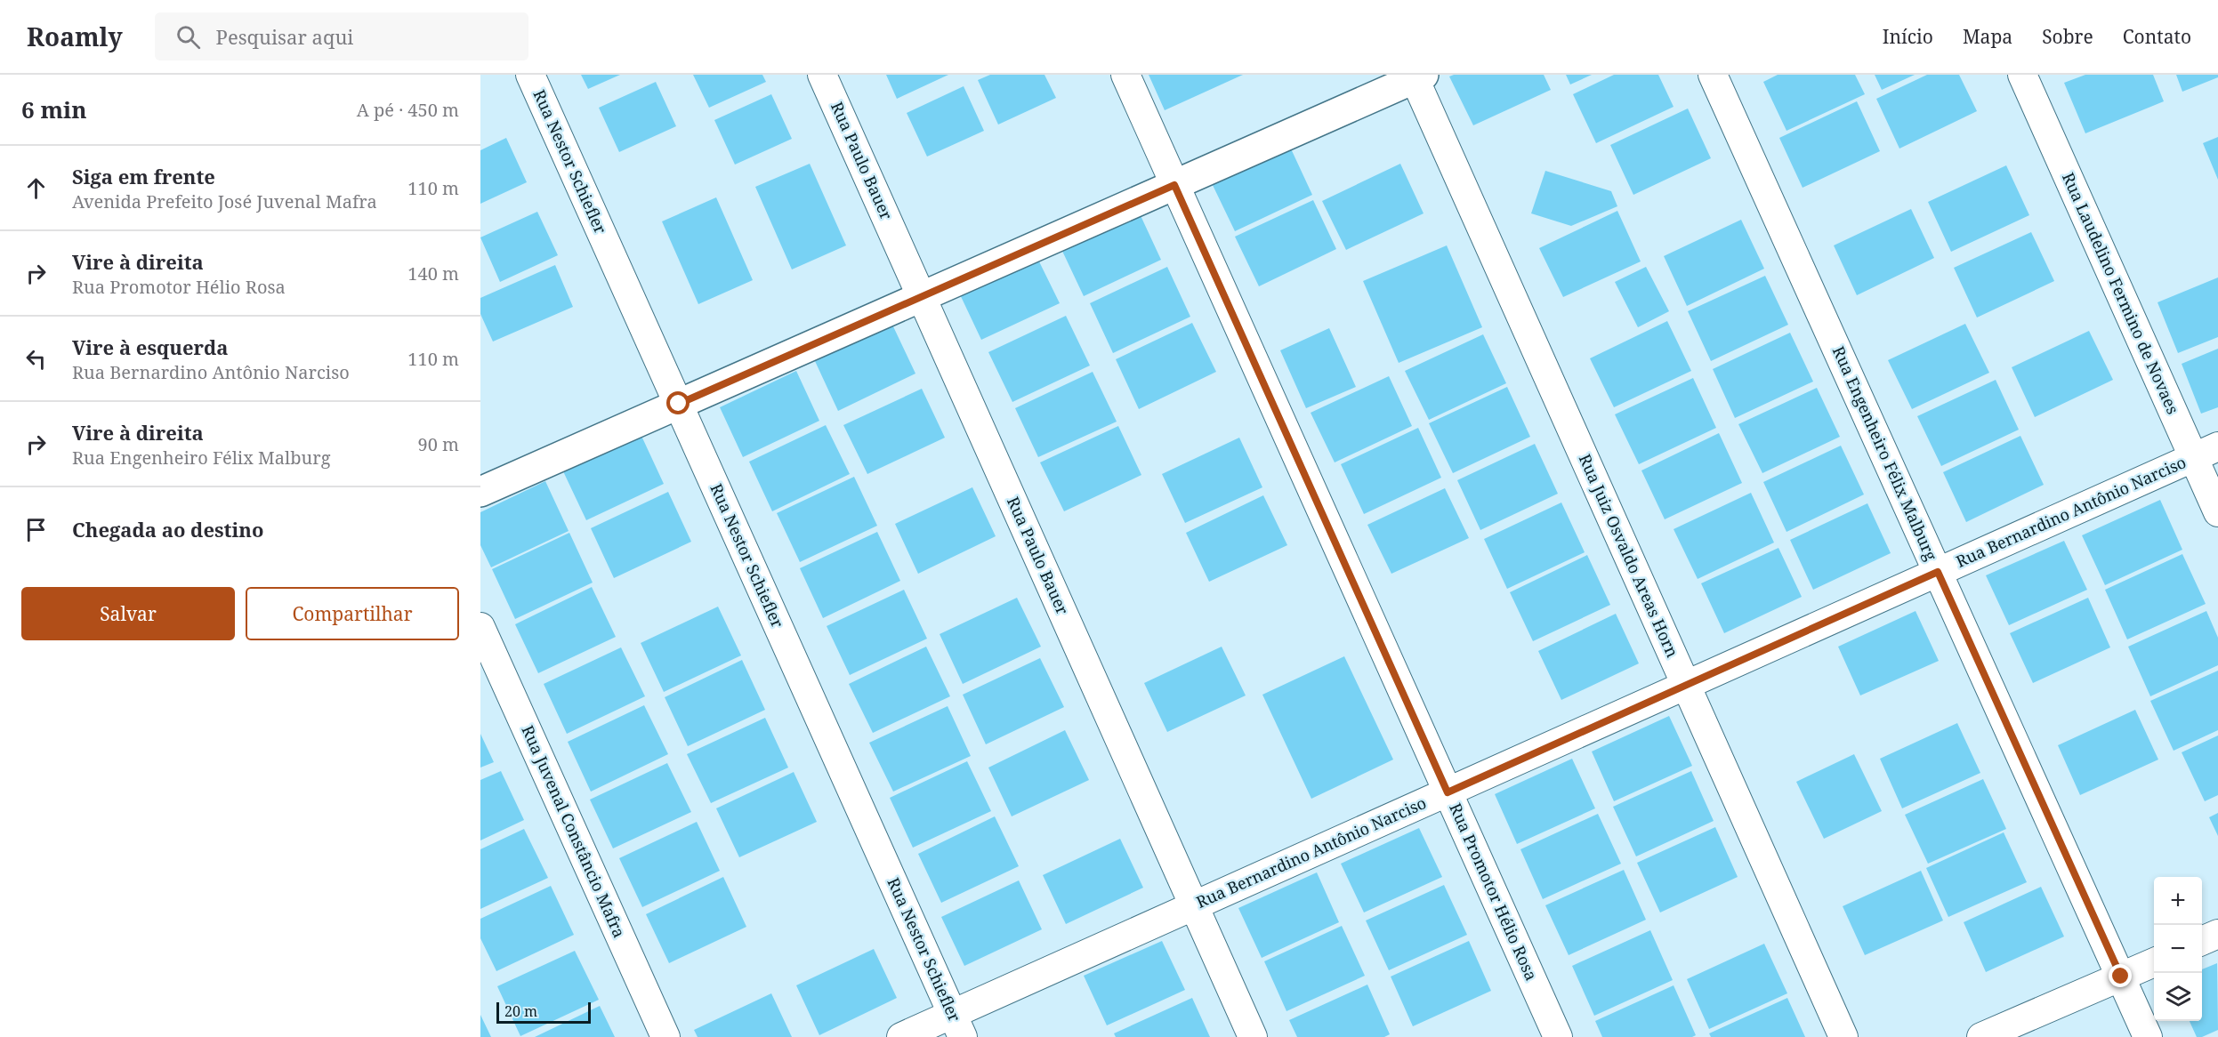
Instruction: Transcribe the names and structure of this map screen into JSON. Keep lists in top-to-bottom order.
{
  "streets": {
    "street": [
      "Rua Paulo Bauer",
      "Rua Nestor Schiefler",
      "Rua Laudelino Fermino de Novaes",
      "Rua Engenheiro Félix Malburg",
      "Rua Bernardino Antônio Narciso",
      "Rua Juiz Osvaldo Areas Horn",
      "Rua Juvenal Constâncio Mafra",
      "Rua Promotor Hélio Rosa"
    ]
  },
  "crossings": [
    ["Rua Paulo Bauer", "Rua Bernardino Antônio Narciso"],
    ["Rua Nestor Schiefler", "Rua Bernardino Antônio Narciso"],
    ["Rua Laudelino Fermino de Novaes", "Rua Bernardino Antônio Narciso"],
    ["Rua Engenheiro Félix Malburg", "Rua Bernardino Antônio Narciso"],
    ["Rua Bernardino Antônio Narciso", "Rua Juiz Osvaldo Areas Horn"],
    ["Rua Bernardino Antônio Narciso", "Rua Promotor Hélio Rosa"]
  ],
  "scale_bar": "20 m",
  "page": {
    "header": "Roamly",
    "search": "Pesquisar aqui",
    "nav": [
      "Início",
      "Mapa",
      "Sobre",
      "Contato"
    ],
    "heading": ["6 min", "A pé · 450 m"],
    "list": [
      ["Siga em frente", "Avenida Prefeito José Juvenal Mafra", "110 m"],
      ["Vire à direita", "Rua Promotor Hélio Rosa", "140 m"],
      ["Vire à esquerda", "Rua Bernardino Antônio Narciso", "110 m"],
      ["Vire à direita", "Rua Engenheiro Félix Malburg", "90 m"],
      "Chegada ao destino"
    ],
    "buttons": ["Salvar", "Compartilhar"],
    "map_buttons": ["+", "−"],
    "scale": "20 m"
  }
}
